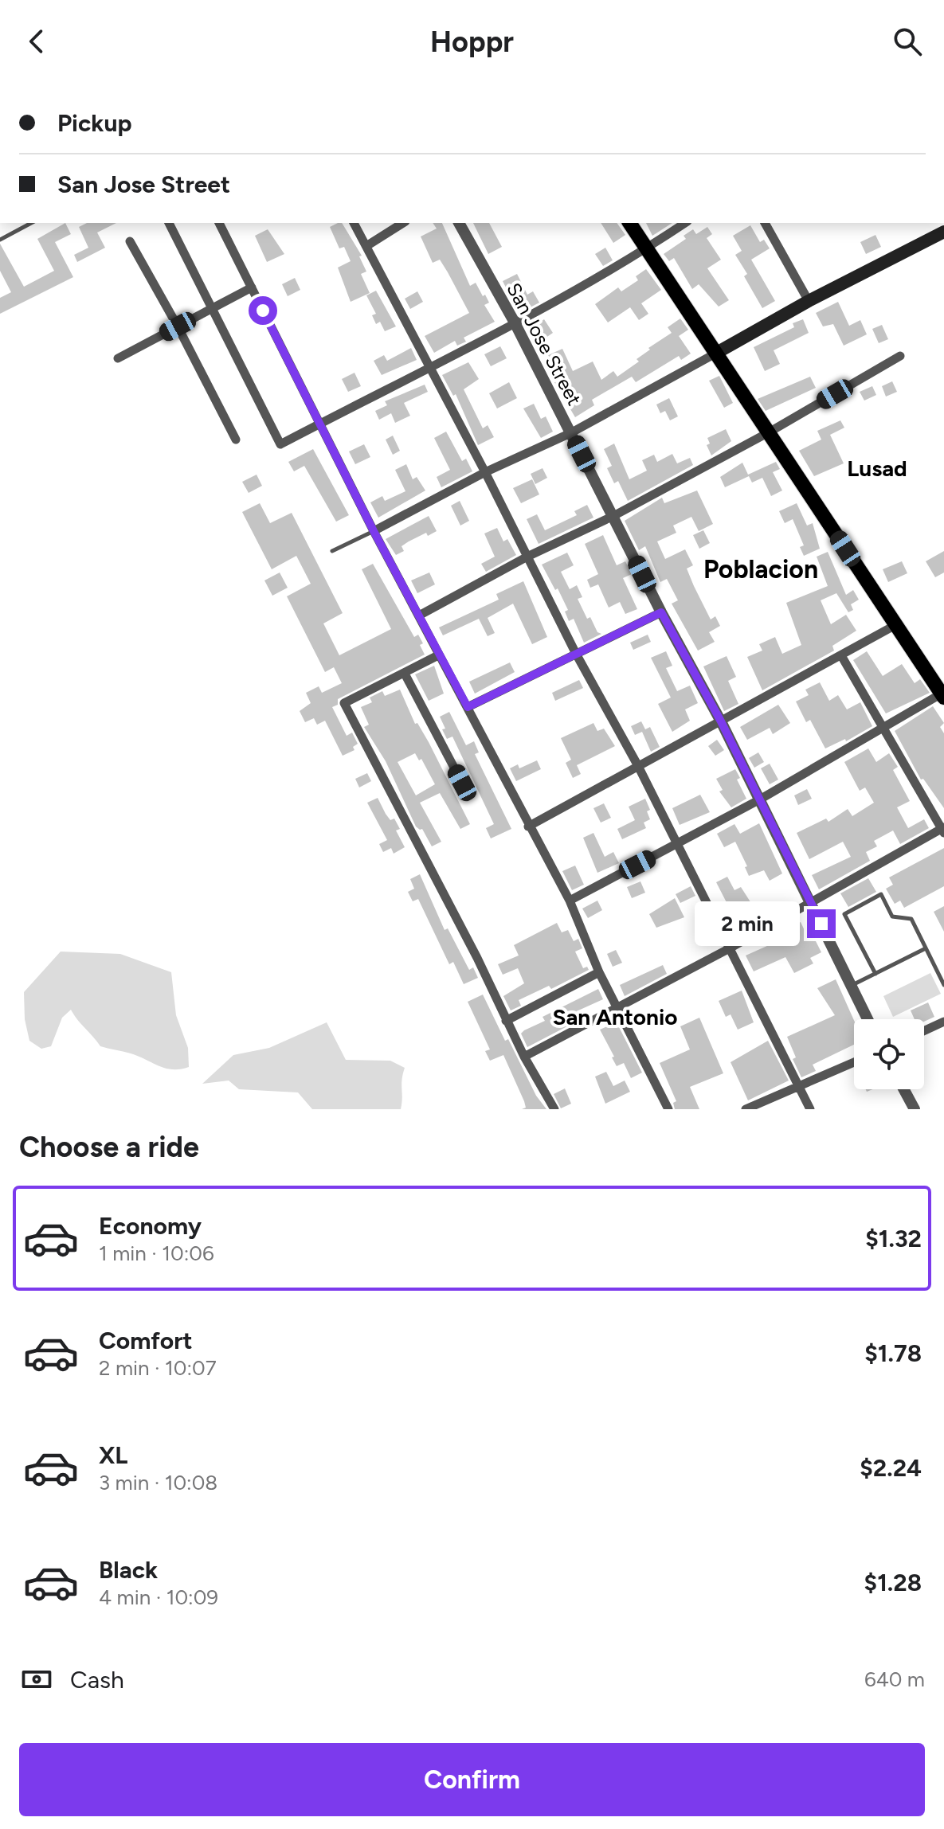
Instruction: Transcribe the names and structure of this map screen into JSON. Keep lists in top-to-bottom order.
{
  "streets": {
    "street": ["San Jose Street"]
  },
  "districts": ["Lusad", "Poblacion", "San Antonio"],
  "page": {
    "header": "Hoppr",
    "banner": ["Pickup", "San Jose Street"],
    "bubble": "2 min",
    "heading": "Choose a ride",
    "list": [
      {
        "name": "Economy",
        "note": "1 min · 10:06",
        "value": "$1.32"
      },
      {
        "name": "Comfort",
        "note": "2 min · 10:07",
        "value": "$1.78"
      },
      {
        "name": "XL",
        "note": "3 min · 10:08",
        "value": "$2.24"
      },
      {
        "name": "Black",
        "note": "4 min · 10:09",
        "value": "$1.28"
      }
    ],
    "pay": ["Cash", "640 m"],
    "buttons": "Confirm"
  }
}
